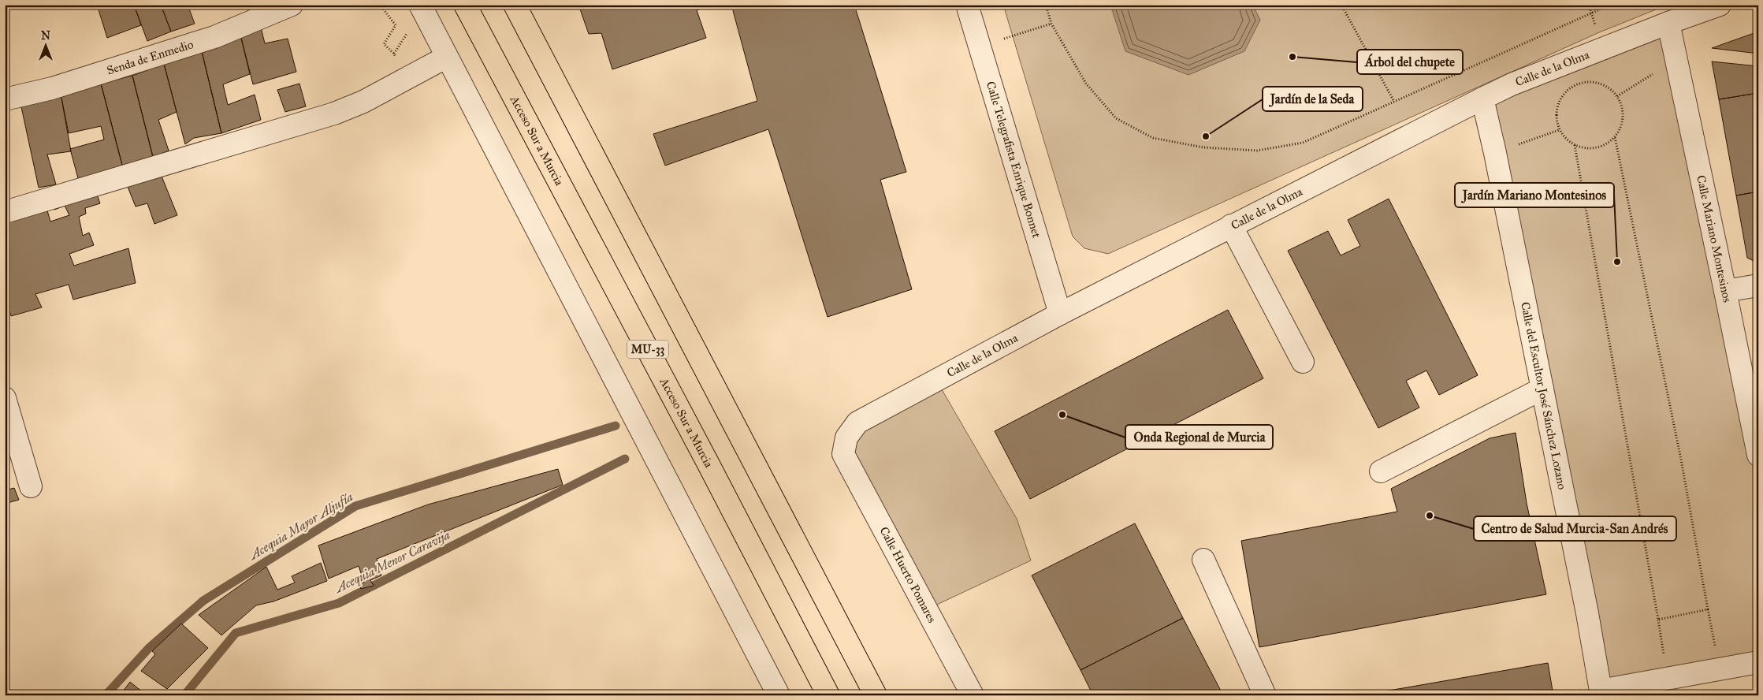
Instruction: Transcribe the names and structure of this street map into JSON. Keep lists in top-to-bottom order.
{
  "streets": {
    "highway": ["Acceso Sur a Murcia", "MU-33"],
    "street": [
      "Senda de Enmedio",
      "Calle de la Olma",
      "Calle Telegrafista Enrique Bonnet",
      "Calle Mariano Montesinos",
      "Calle del Escultor José Sánchez Lozano",
      "Calle Huerto Pomares"
    ]
  },
  "crossings": [
    ["Calle de la Olma", "Calle Telegrafista Enrique Bonnet"],
    ["Calle de la Olma", "Calle Mariano Montesinos"],
    ["Calle de la Olma", "Calle del Escultor José Sánchez Lozano"],
    ["Calle de la Olma", "Calle Huerto Pomares"]
  ],
  "water": ["Acequia Mayor Aljufía", "Acequia Menor Caravija"],
  "places": [
    "Árbol del chupete",
    "Jardín de la Seda",
    "Jardín Mariano Montesinos",
    "Onda Regional de Murcia",
    "Centro de Salud Murcia-San Andrés"
  ],
  "north": "top"
}
